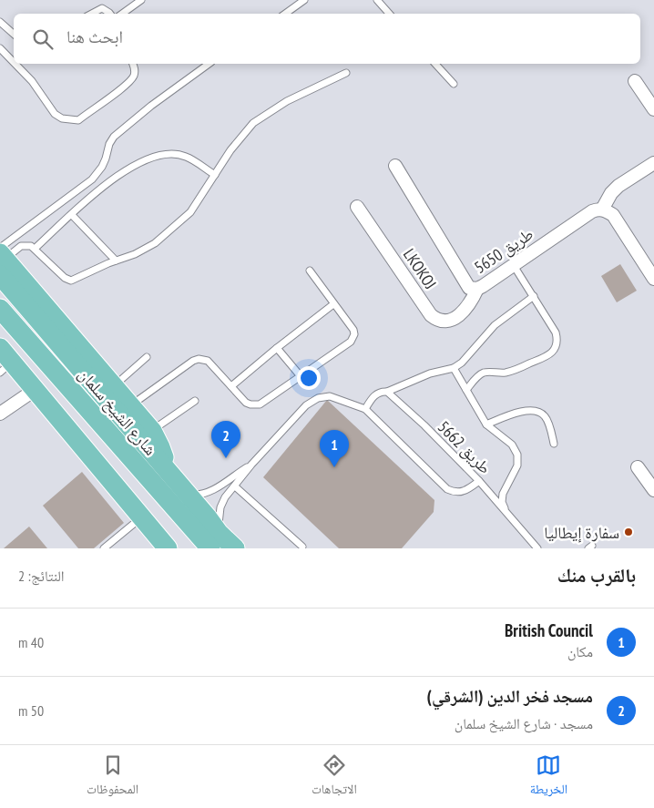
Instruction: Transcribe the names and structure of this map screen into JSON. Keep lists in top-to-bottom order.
{
  "streets": {
    "main road": ["شارع الشيخ سلمان"],
    "street": ["طريق 5650", "LKOKOJ"],
    "lane": ["طريق 5662"]
  },
  "crossings": [
    ["طريق 5650", "LKOKOJ"]
  ],
  "places": ["سفارة إيطاليا"],
  "page": {
    "search": "ابحث هنا",
    "pins": ["2", "1"],
    "heading": ["بالقرب منك", "النتائج: 2"],
    "list": [
      {
        "mark": "1",
        "name": "British Council",
        "note": "مكان",
        "value": "40 m"
      },
      {
        "mark": "2",
        "name": "مسجد فخر الدين (الشرقي)",
        "note": "مسجد · شارع الشيخ سلمان",
        "value": "50 m"
      }
    ],
    "nav": ["الخريطة", "الاتجاهات", "المحفوظات"]
  }
}
